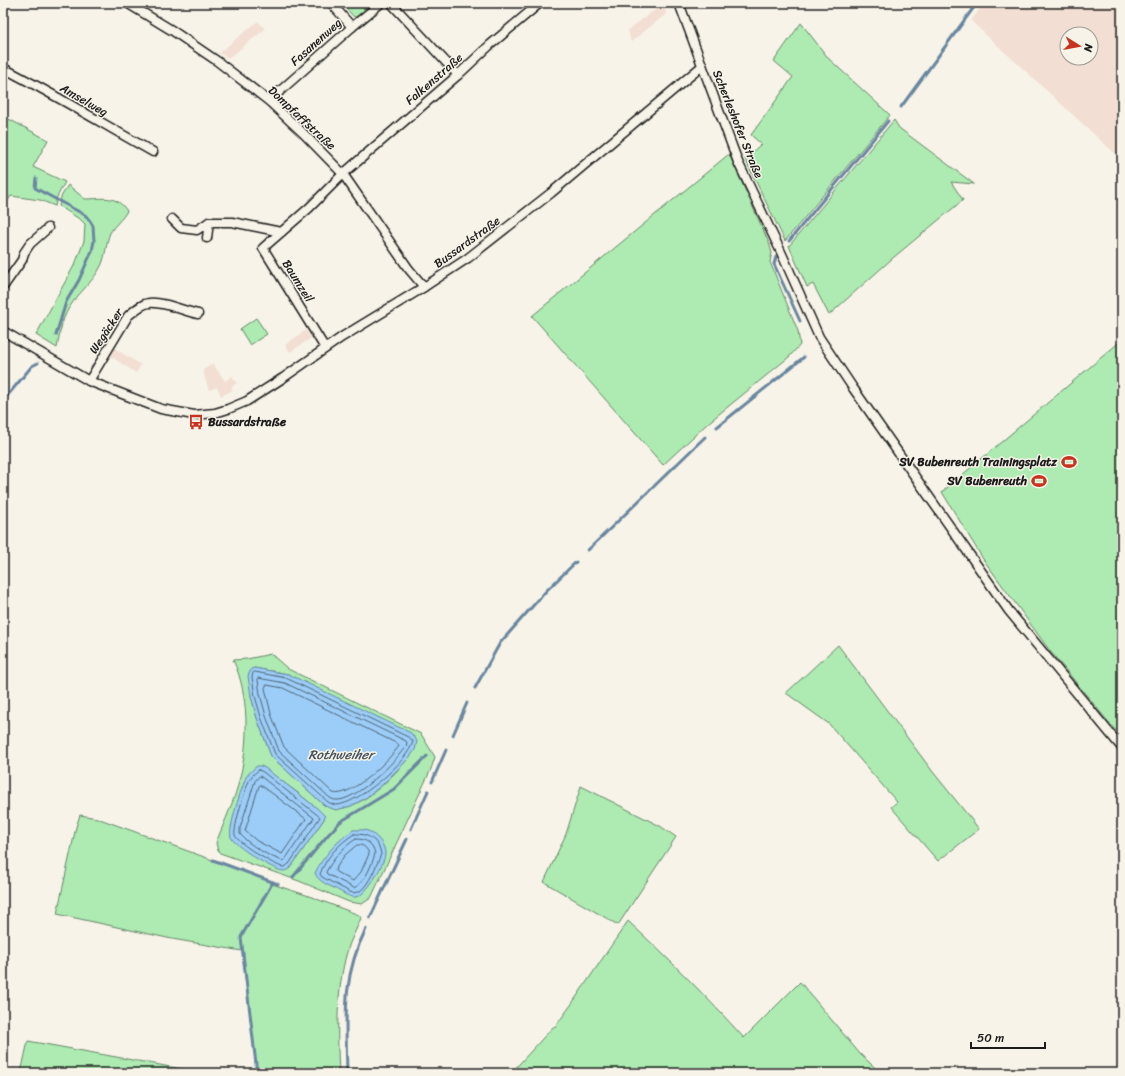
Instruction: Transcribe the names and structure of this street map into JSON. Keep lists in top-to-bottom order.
{
  "streets": {
    "street": [
      "Fasanenweg",
      "Falkenstraße",
      "Amselweg",
      "Dompfaffstraße",
      "Scherleshofer Straße",
      "Bussardstraße",
      "Baumzeil",
      "Wegäcker"
    ]
  },
  "crossings": [
    ["Fasanenweg", "Dompfaffstraße"],
    ["Falkenstraße", "Dompfaffstraße"],
    ["Falkenstraße", "Baumzeil"],
    ["Dompfaffstraße", "Bussardstraße"],
    ["Dompfaffstraße", "Baumzeil"],
    ["Scherleshofer Straße", "Bussardstraße"],
    ["Bussardstraße", "Baumzeil"],
    ["Bussardstraße", "Wegäcker"]
  ],
  "water": ["Rothweiher"],
  "places": {
    "bus stop": ["Bussardstraße"],
    "sports": ["SV Bubenreuth Trainingsplatz", "SV Bubenreuth"]
  },
  "scale_bar": "50 m",
  "north": "right"
}
